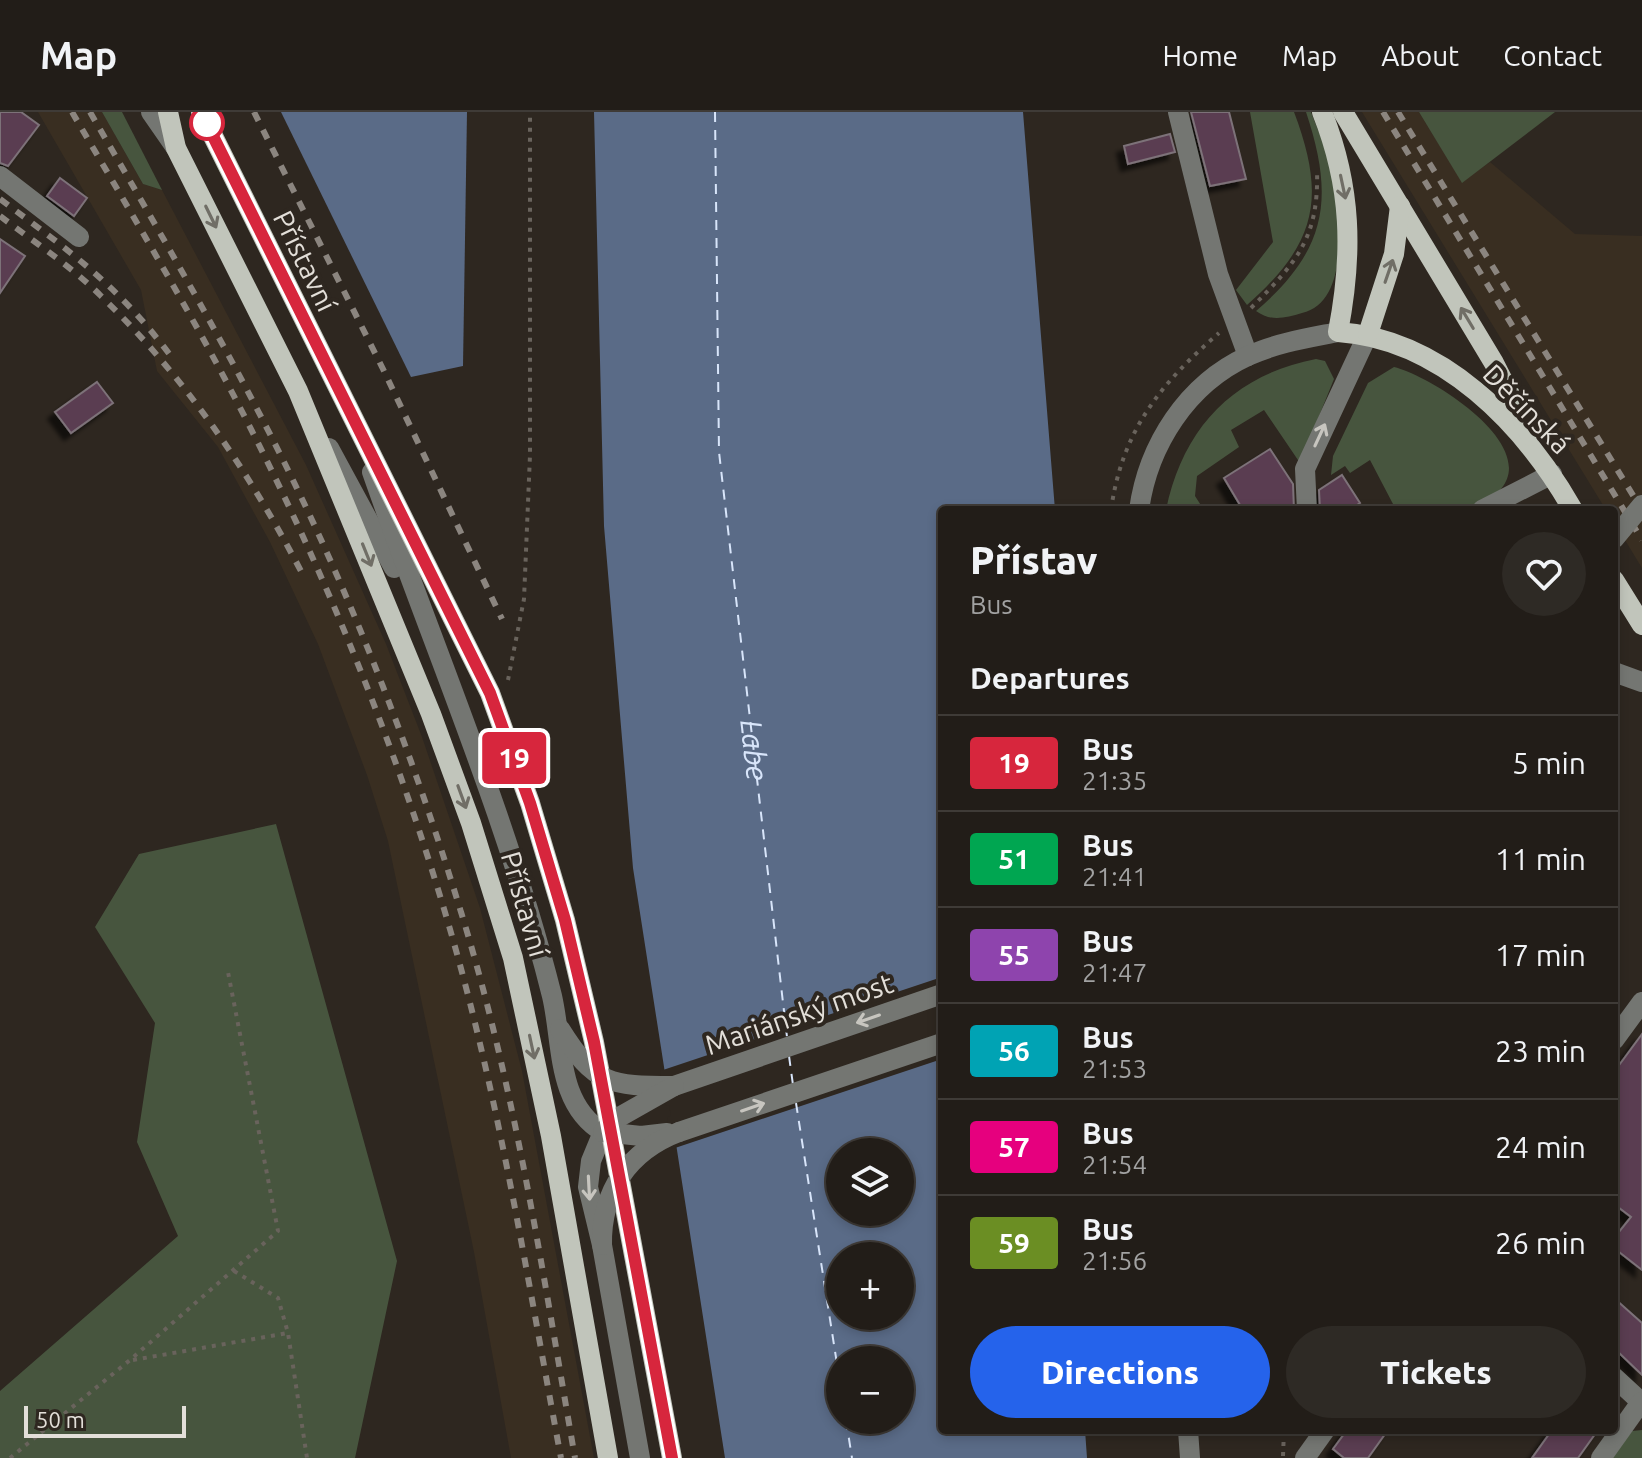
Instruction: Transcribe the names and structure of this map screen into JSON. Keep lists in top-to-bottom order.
{
  "streets": {
    "main road": ["Přístavní", "Děčínská"],
    "street": ["Mariánský most"]
  },
  "crossings": [
    ["Přístavní", "Mariánský most"]
  ],
  "water": ["Labe"],
  "lines": ["bus line 19"],
  "scale_bar": "50 m",
  "page": {
    "header": "Map",
    "nav": [
      "Home",
      "Map",
      "About",
      "Contact"
    ],
    "on_map": "19",
    "heading": [
      ["Přístav", "Bus"],
      "Departures"
    ],
    "list": [
      {
        "mark": "19",
        "name": "Bus",
        "note": "21:35",
        "value": "5 min"
      },
      {
        "mark": "51",
        "name": "Bus",
        "note": "21:41",
        "value": "11 min"
      },
      {
        "mark": "55",
        "name": "Bus",
        "note": "21:47",
        "value": "17 min"
      },
      {
        "mark": "56",
        "name": "Bus",
        "note": "21:53",
        "value": "23 min"
      },
      {
        "mark": "57",
        "name": "Bus",
        "note": "21:54",
        "value": "24 min"
      },
      {
        "mark": "59",
        "name": "Bus",
        "note": "21:56",
        "value": "26 min"
      }
    ],
    "map_buttons": ["+", "−"],
    "buttons": ["Directions", "Tickets"],
    "scale": "50 m"
  }
}
